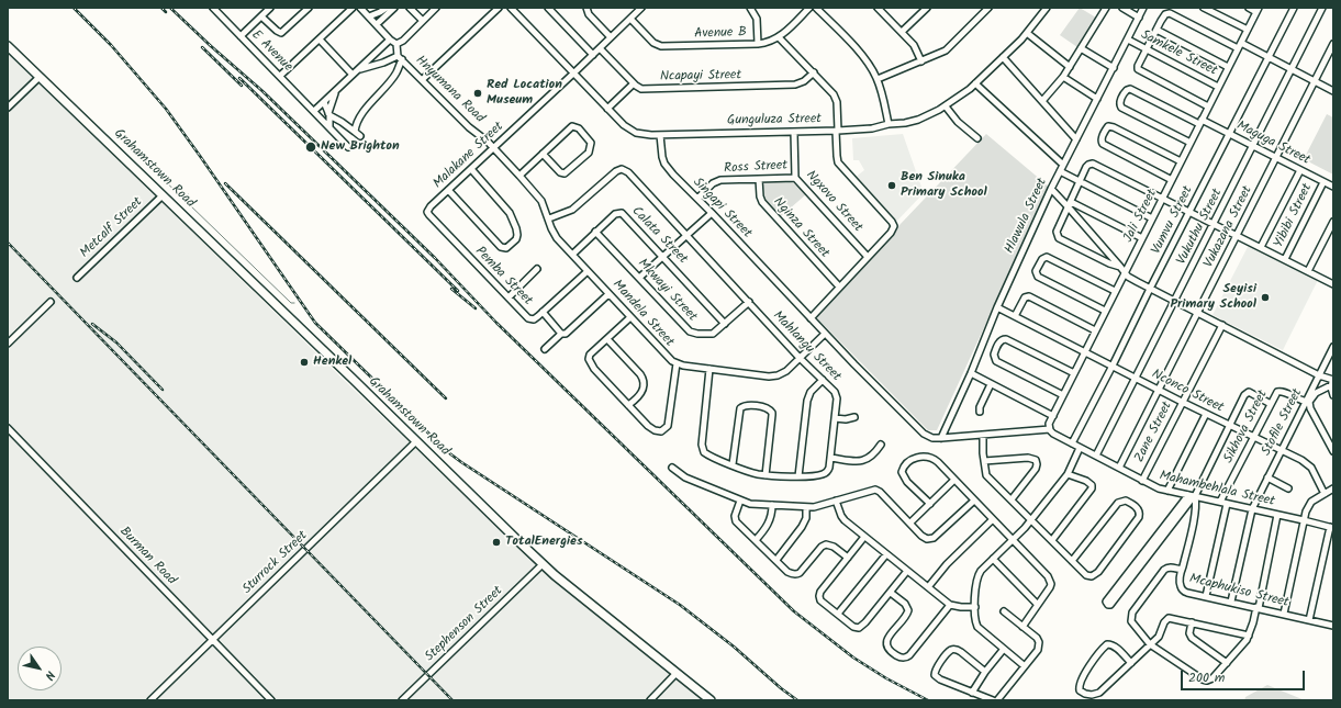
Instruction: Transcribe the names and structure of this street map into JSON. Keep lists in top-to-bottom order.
{
  "streets": {
    "main road": ["Grahamstown Road"],
    "street": [
      "Avenue B",
      "E Avenue",
      "Samkele Street",
      "Ncapayi Street",
      "Hnyumana Road",
      "Gunguluza Street",
      "Maguga Street",
      "Malakane Street",
      "Ross Street",
      "Ngxovo Street",
      "Singapi Street",
      "Hlawula Street",
      "Jali Street",
      "Yibibi Street",
      "Vumvu Street",
      "Vukuthu Street",
      "Vukazana Street",
      "Metcalf Street",
      "Nginza Street",
      "Calata Street",
      "Pemba Street",
      "Mkwayi Street",
      "Mandela Street",
      "Mahlangu Street",
      "Nconco Street",
      "Stofile Street",
      "Sikhova Street",
      "Zane Street",
      "Mahambehlala Street",
      "Burman Road",
      "Sturrock Street",
      "Mcaphukiso Street",
      "Stephenson Street"
    ]
  },
  "crossings": [
    ["Avenue B", "Malakane Street"],
    ["Samkele Street", "Hlawula Street"],
    ["Samkele Street", "Jali Street"],
    ["Hnyumana Road", "Malakane Street"],
    ["Hnyumana Road", "Mandela Street"],
    ["Gunguluza Street", "Ngxovo Street"],
    ["Gunguluza Street", "Singapi Street"],
    ["Maguga Street", "Jali Street"],
    ["Maguga Street", "Yibibi Street"],
    ["Maguga Street", "Vumvu Street"],
    ["Maguga Street", "Vukuthu Street"],
    ["Maguga Street", "Vukazana Street"],
    ["Malakane Street", "Pemba Street"],
    ["Malakane Street", "Mandela Street"],
    ["Ross Street", "Ngxovo Street"],
    ["Ross Street", "Singapi Street"],
    ["Ross Street", "Nginza Street"],
    ["Grahamstown Road", "Metcalf Street"],
    ["Grahamstown Road", "Sturrock Street"],
    ["Grahamstown Road", "Stephenson Street"],
    ["Singapi Street", "Hlawula Street"],
    ["Singapi Street", "Mandela Street"],
    ["Hlawula Street", "Nconco Street"],
    ["Jali Street", "Nconco Street"],
    ["Jali Street", "Mahambehlala Street"],
    ["Vumvu Street", "Nconco Street"],
    ["Vumvu Street", "Mahambehlala Street"],
    ["Vukuthu Street", "Nconco Street"],
    ["Vukuthu Street", "Mahambehlala Street"],
    ["Vukazana Street", "Nconco Street"],
    ["Vukazana Street", "Mahambehlala Street"],
    ["Calata Street", "Mkwayi Street"],
    ["Calata Street", "Mandela Street"],
    ["Pemba Street", "Mandela Street"],
    ["Mkwayi Street", "Mahlangu Street"],
    ["Mandela Street", "Mahlangu Street"],
    ["Nconco Street", "Stofile Street"],
    ["Nconco Street", "Sikhova Street"],
    ["Nconco Street", "Zane Street"],
    ["Stofile Street", "Sikhova Street"],
    ["Stofile Street", "Mahambehlala Street"],
    ["Stofile Street", "Mcaphukiso Street"],
    ["Sikhova Street", "Mahambehlala Street"],
    ["Zane Street", "Mahambehlala Street"],
    ["Mahambehlala Street", "Mcaphukiso Street"],
    ["Burman Road", "Sturrock Street"]
  ],
  "places": [
    "Red Location Museum",
    "New Brighton",
    "Ben Sinuka Primary School",
    "Seyisi Primary School",
    "Henkel",
    "TotalEnergies"
  ],
  "scale_bar": "200 m",
  "north": "bottom right"
}
